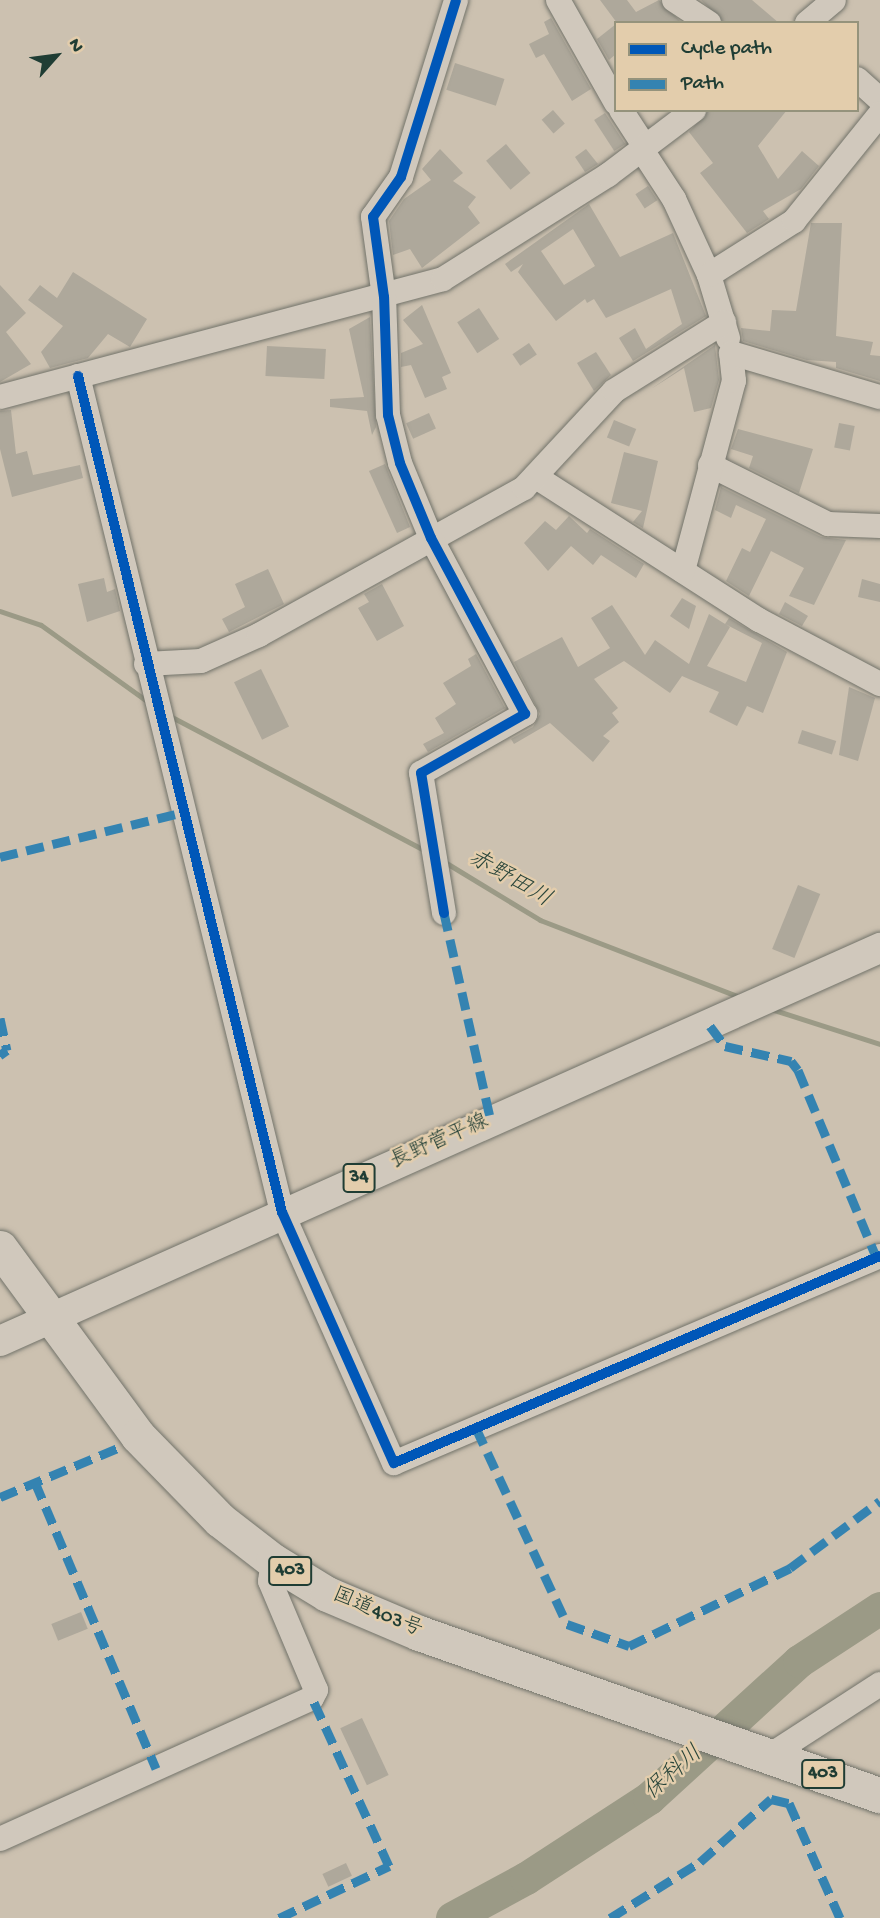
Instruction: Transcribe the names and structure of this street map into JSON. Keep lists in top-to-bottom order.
{
  "streets": {
    "highway": ["403", "国道403号"],
    "main road": ["長野菅平線", "34"]
  },
  "crossings": [
    ["長野菅平線", "国道403号"]
  ],
  "water": ["赤野田川", "保科川"],
  "legend": ["Cycle path", "Path"],
  "north": "top right"
}
